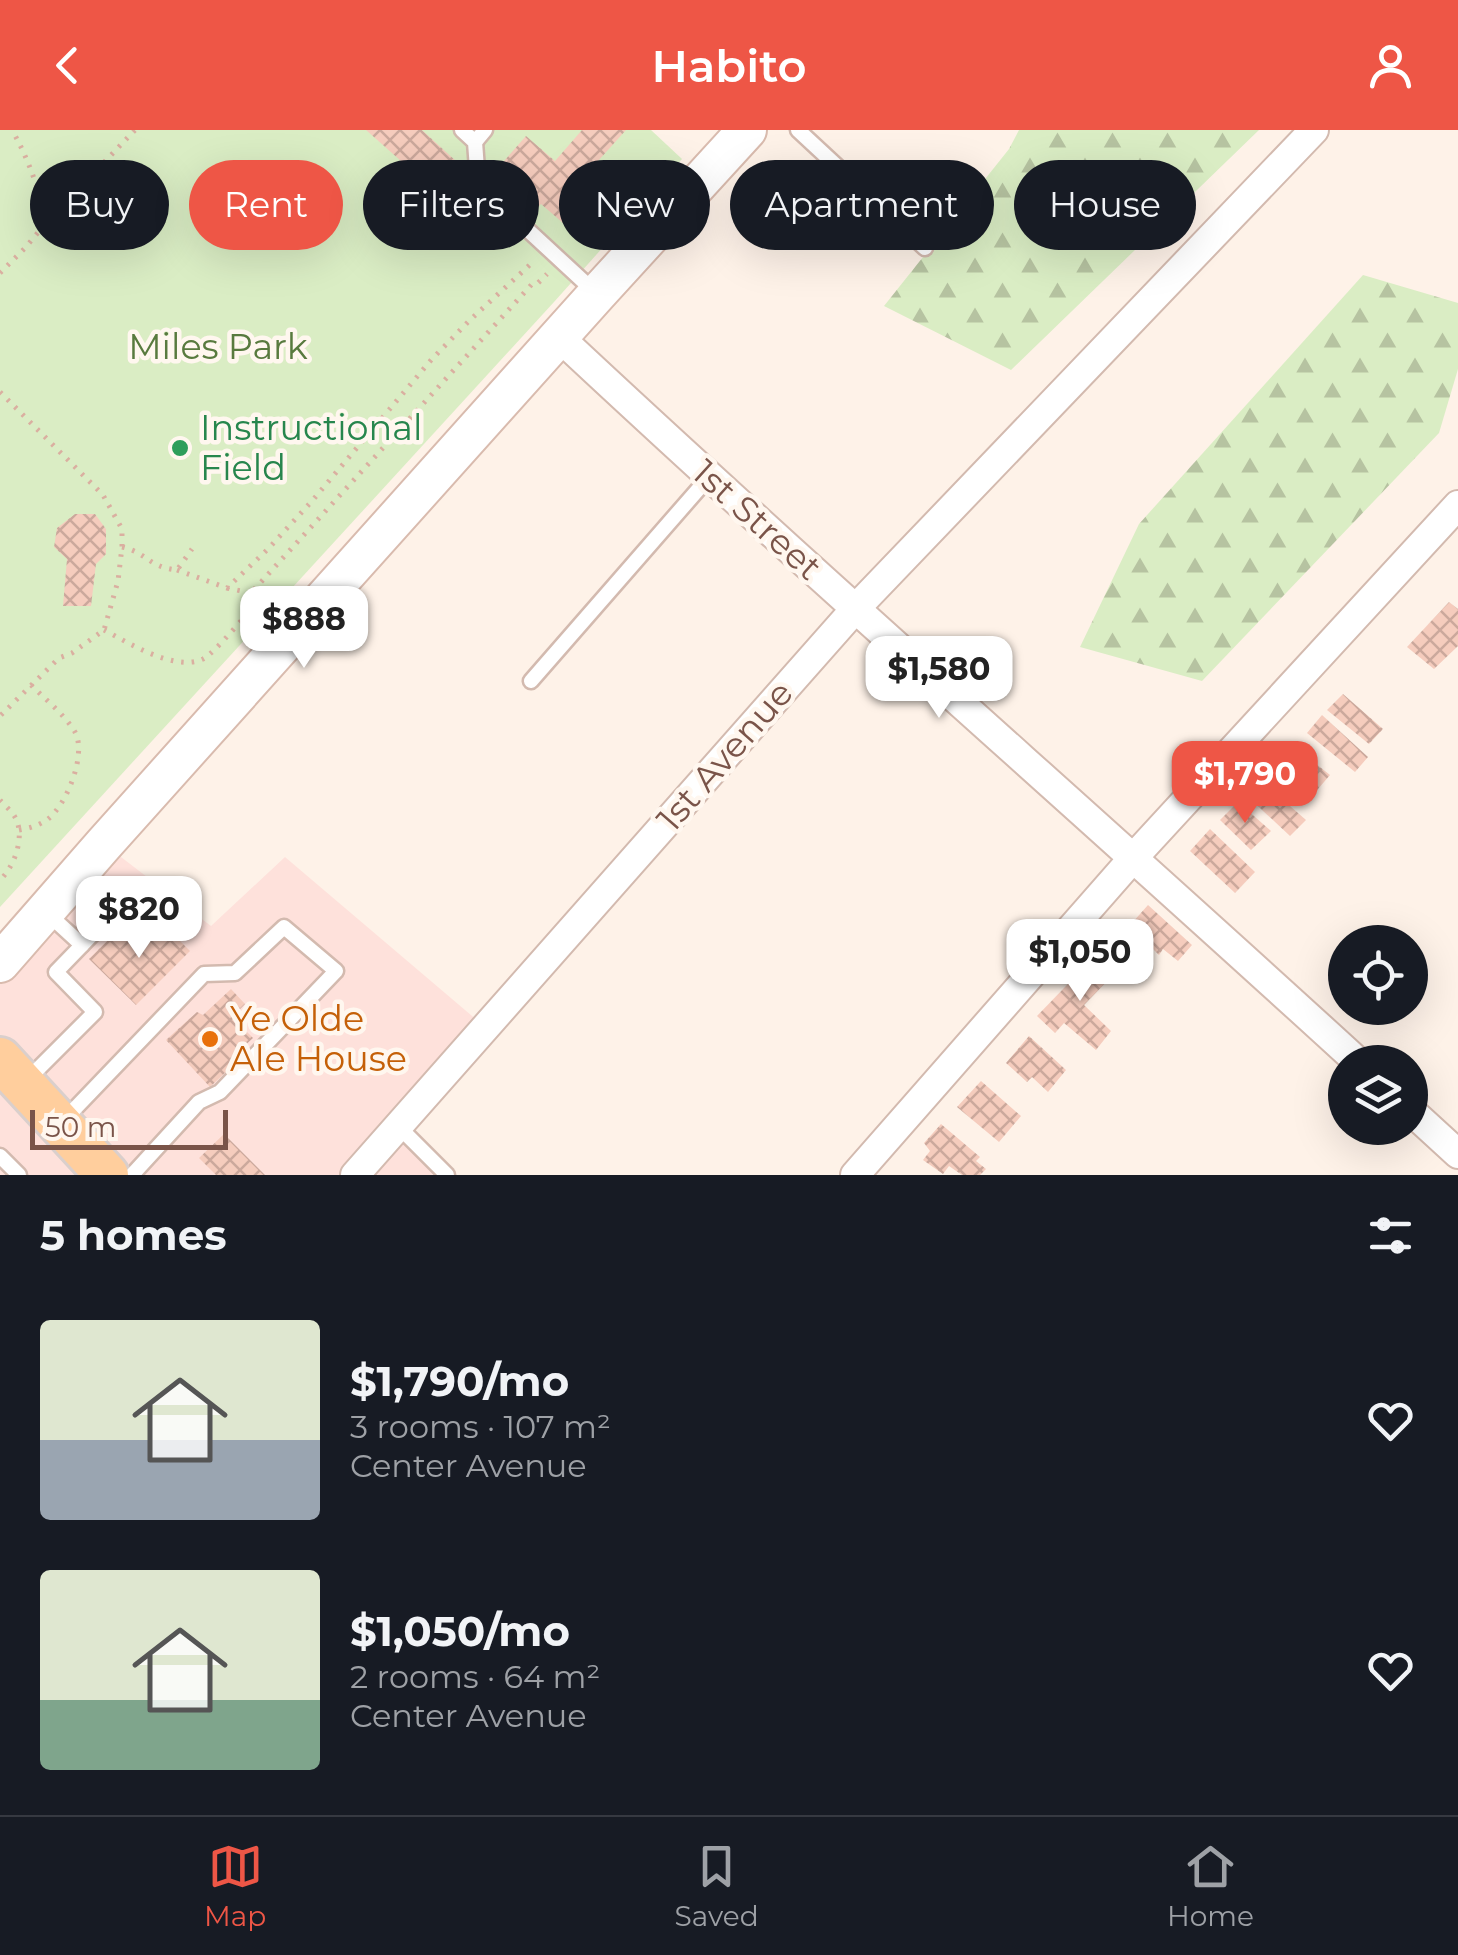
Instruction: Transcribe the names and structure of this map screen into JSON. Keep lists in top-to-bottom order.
{
  "streets": {
    "street": ["1st Street", "1st Avenue"]
  },
  "crossings": [
    ["1st Street", "1st Avenue"]
  ],
  "parks": ["Miles Park"],
  "places": ["Instructional Field", "Ye Olde Ale House"],
  "scale_bar": "50 m",
  "page": {
    "header": "Habito",
    "chip": [
      "Buy",
      "Rent",
      "Filters",
      "New",
      "Apartment",
      "House"
    ],
    "price": [
      "$888",
      "$1,580",
      "$1,790",
      "$820",
      "$1,050"
    ],
    "scale": "50 m",
    "heading": "5 homes",
    "list": [
      {
        "name": "$1,790/mo",
        "note": "3 rooms · 107 m² · Center Avenue"
      },
      {
        "name": "$1,050/mo",
        "note": "2 rooms · 64 m² · Center Avenue"
      }
    ],
    "tabs": ["Map", "Saved", "Home"]
  }
}
